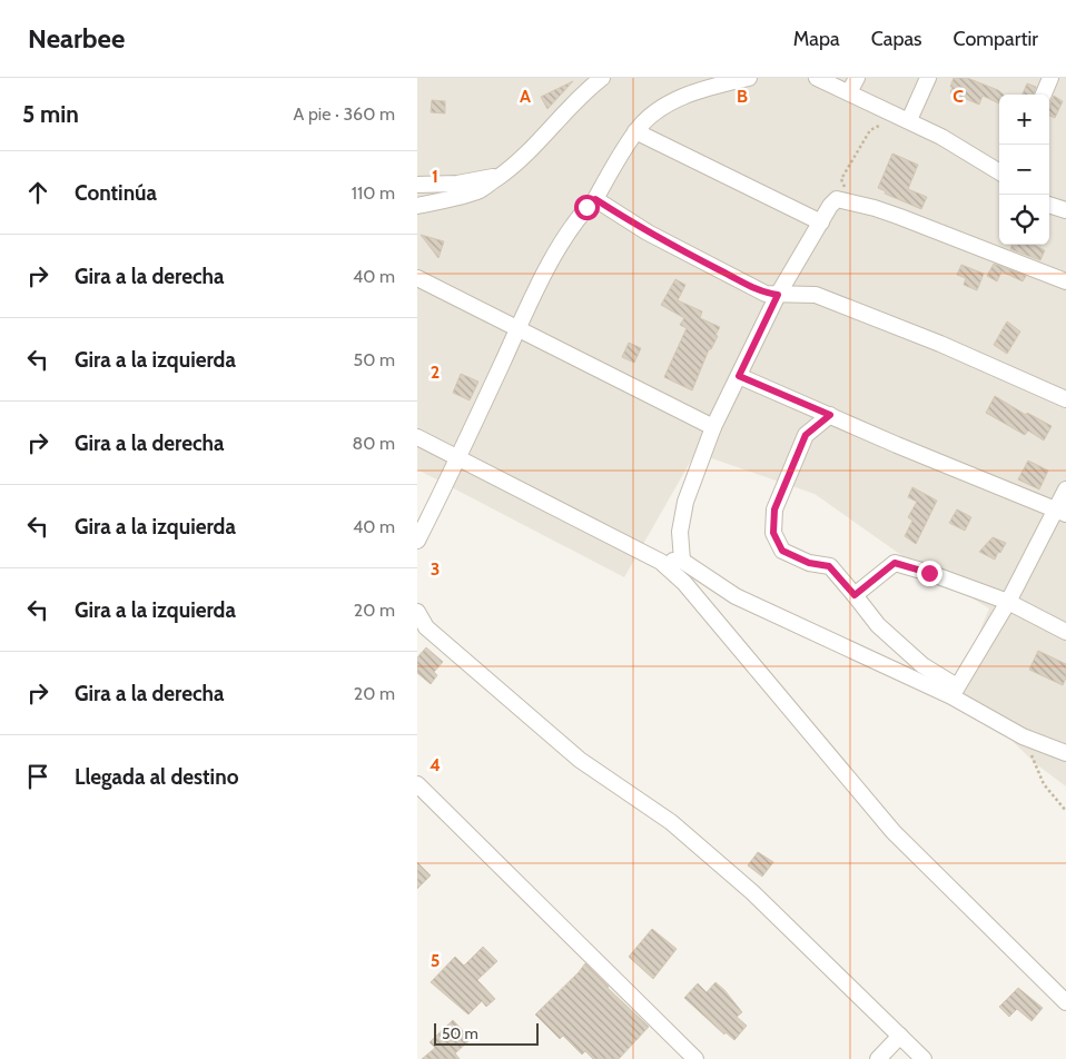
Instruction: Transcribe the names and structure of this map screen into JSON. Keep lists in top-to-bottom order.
{
  "scale_bar": "50 m",
  "page": {
    "header": "Nearbee",
    "nav": ["Mapa", "Capas", "Compartir"],
    "heading": ["5 min", "A pie · 360 m"],
    "map_buttons": ["+", "−"],
    "list": [
      ["Continúa", "110 m"],
      ["Gira a la derecha", "40 m"],
      ["Gira a la izquierda", "50 m"],
      ["Gira a la derecha", "80 m"],
      ["Gira a la izquierda", "40 m"],
      ["Gira a la izquierda", "20 m"],
      ["Gira a la derecha", "20 m"],
      "Llegada al destino"
    ],
    "scale": "50 m"
  },
  "grid": {
    "columns": ["A", "B", "C"],
    "rows": [
      "1",
      "2",
      "3",
      "4",
      "5"
    ]
  }
}
